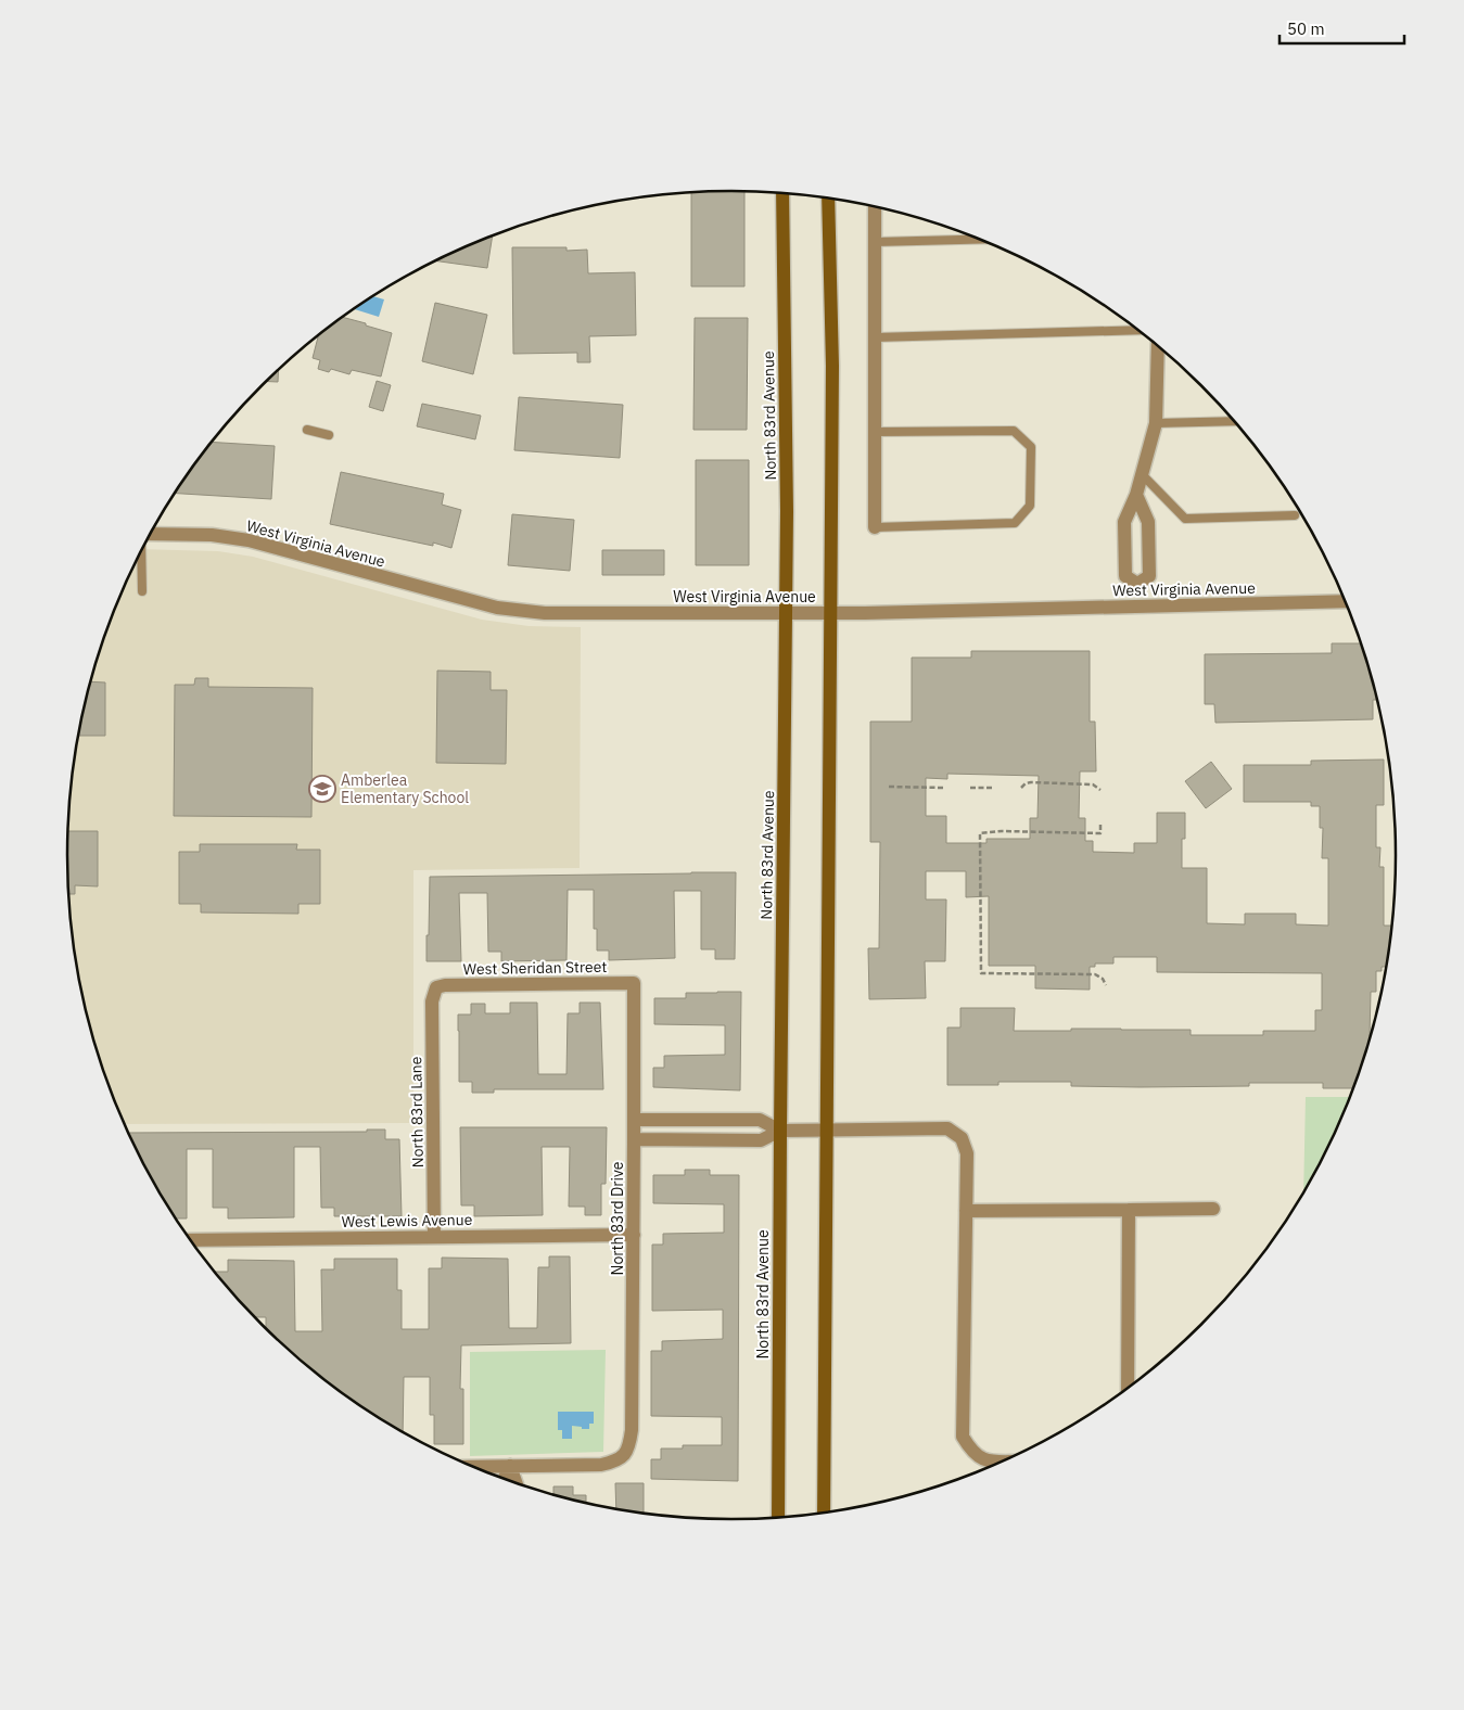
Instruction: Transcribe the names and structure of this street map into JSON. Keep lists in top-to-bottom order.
{
  "streets": {
    "main road": ["North 83rd Avenue"],
    "street": [
      "West Virginia Avenue",
      "West Sheridan Street",
      "North 83rd Lane",
      "North 83rd Drive",
      "West Lewis Avenue"
    ]
  },
  "crossings": [
    ["North 83rd Avenue", "West Virginia Avenue"],
    ["West Sheridan Street", "North 83rd Lane"],
    ["West Sheridan Street", "North 83rd Drive"],
    ["North 83rd Lane", "West Lewis Avenue"],
    ["North 83rd Drive", "West Lewis Avenue"]
  ],
  "places": {
    "school or university": ["Amberlea Elementary School"]
  },
  "scale_bar": "50 m"
}
